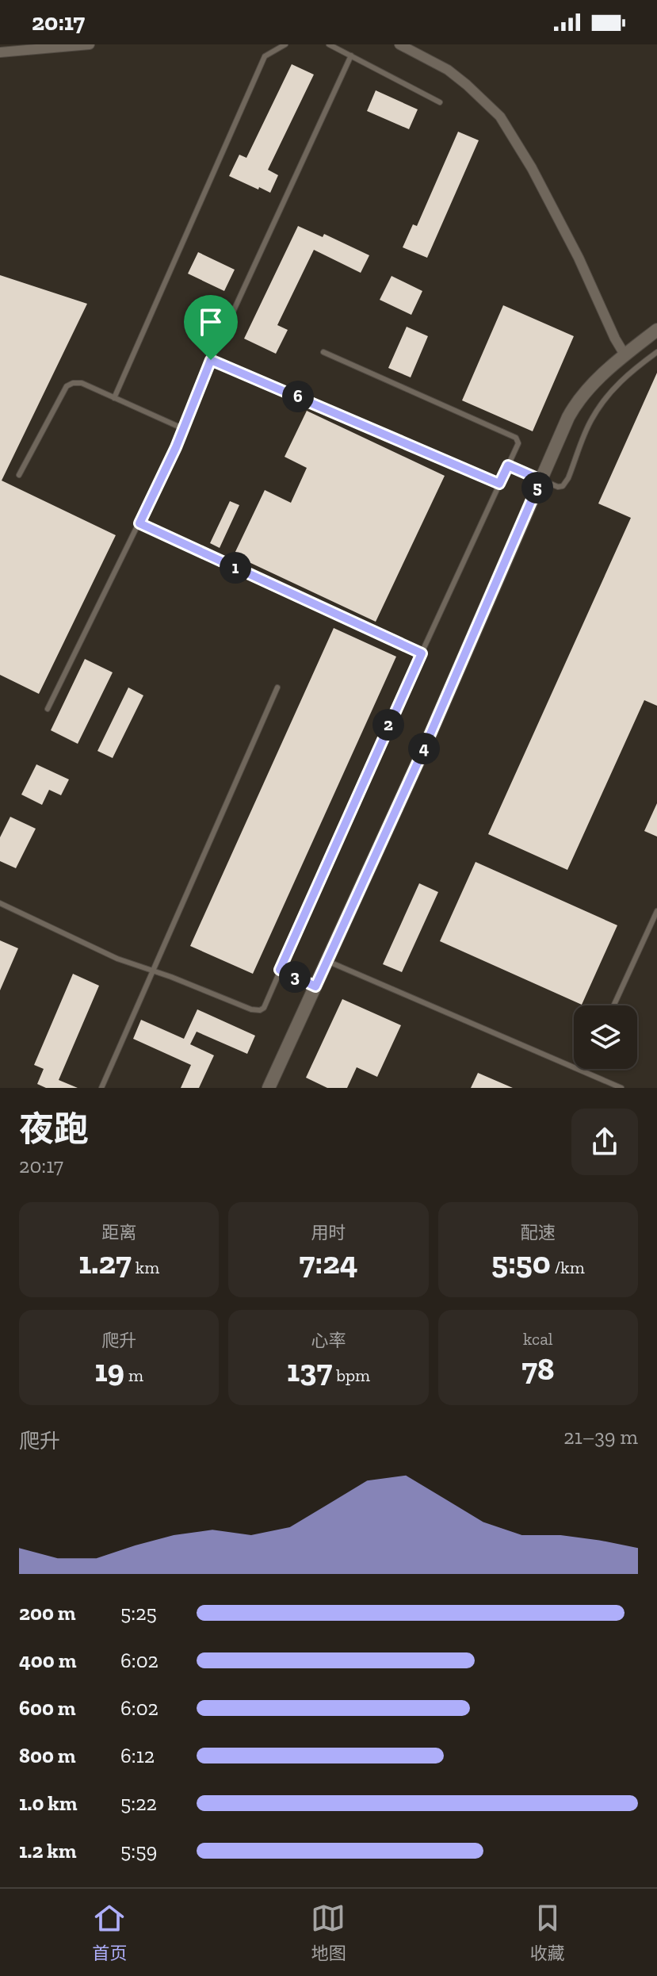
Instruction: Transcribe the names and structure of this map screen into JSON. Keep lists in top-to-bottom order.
{
  "page": {
    "status": "20:17",
    "pins": [
      "6",
      "5",
      "1",
      "2",
      "4",
      "3"
    ],
    "heading": ["夜跑", "20:17"],
    "stats": [
      ["距离", "1.27 km"],
      ["用时", "7:24"],
      ["配速", "5:50 /km"],
      ["爬升", "19 m"],
      ["心率", "137 bpm"],
      ["kcal", "78"]
    ],
    "chart": ["爬升", "21–39 m"],
    "list": [
      {
        "name": "200 m",
        "note": "5:25"
      },
      {
        "name": "400 m",
        "note": "6:02"
      },
      {
        "name": "600 m",
        "note": "6:02"
      },
      {
        "name": "800 m",
        "note": "6:12"
      },
      {
        "name": "1.0 km",
        "note": "5:22"
      },
      {
        "name": "1.2 km",
        "note": "5:59"
      }
    ],
    "tabs": ["首页", "地图", "收藏"]
  }
}
